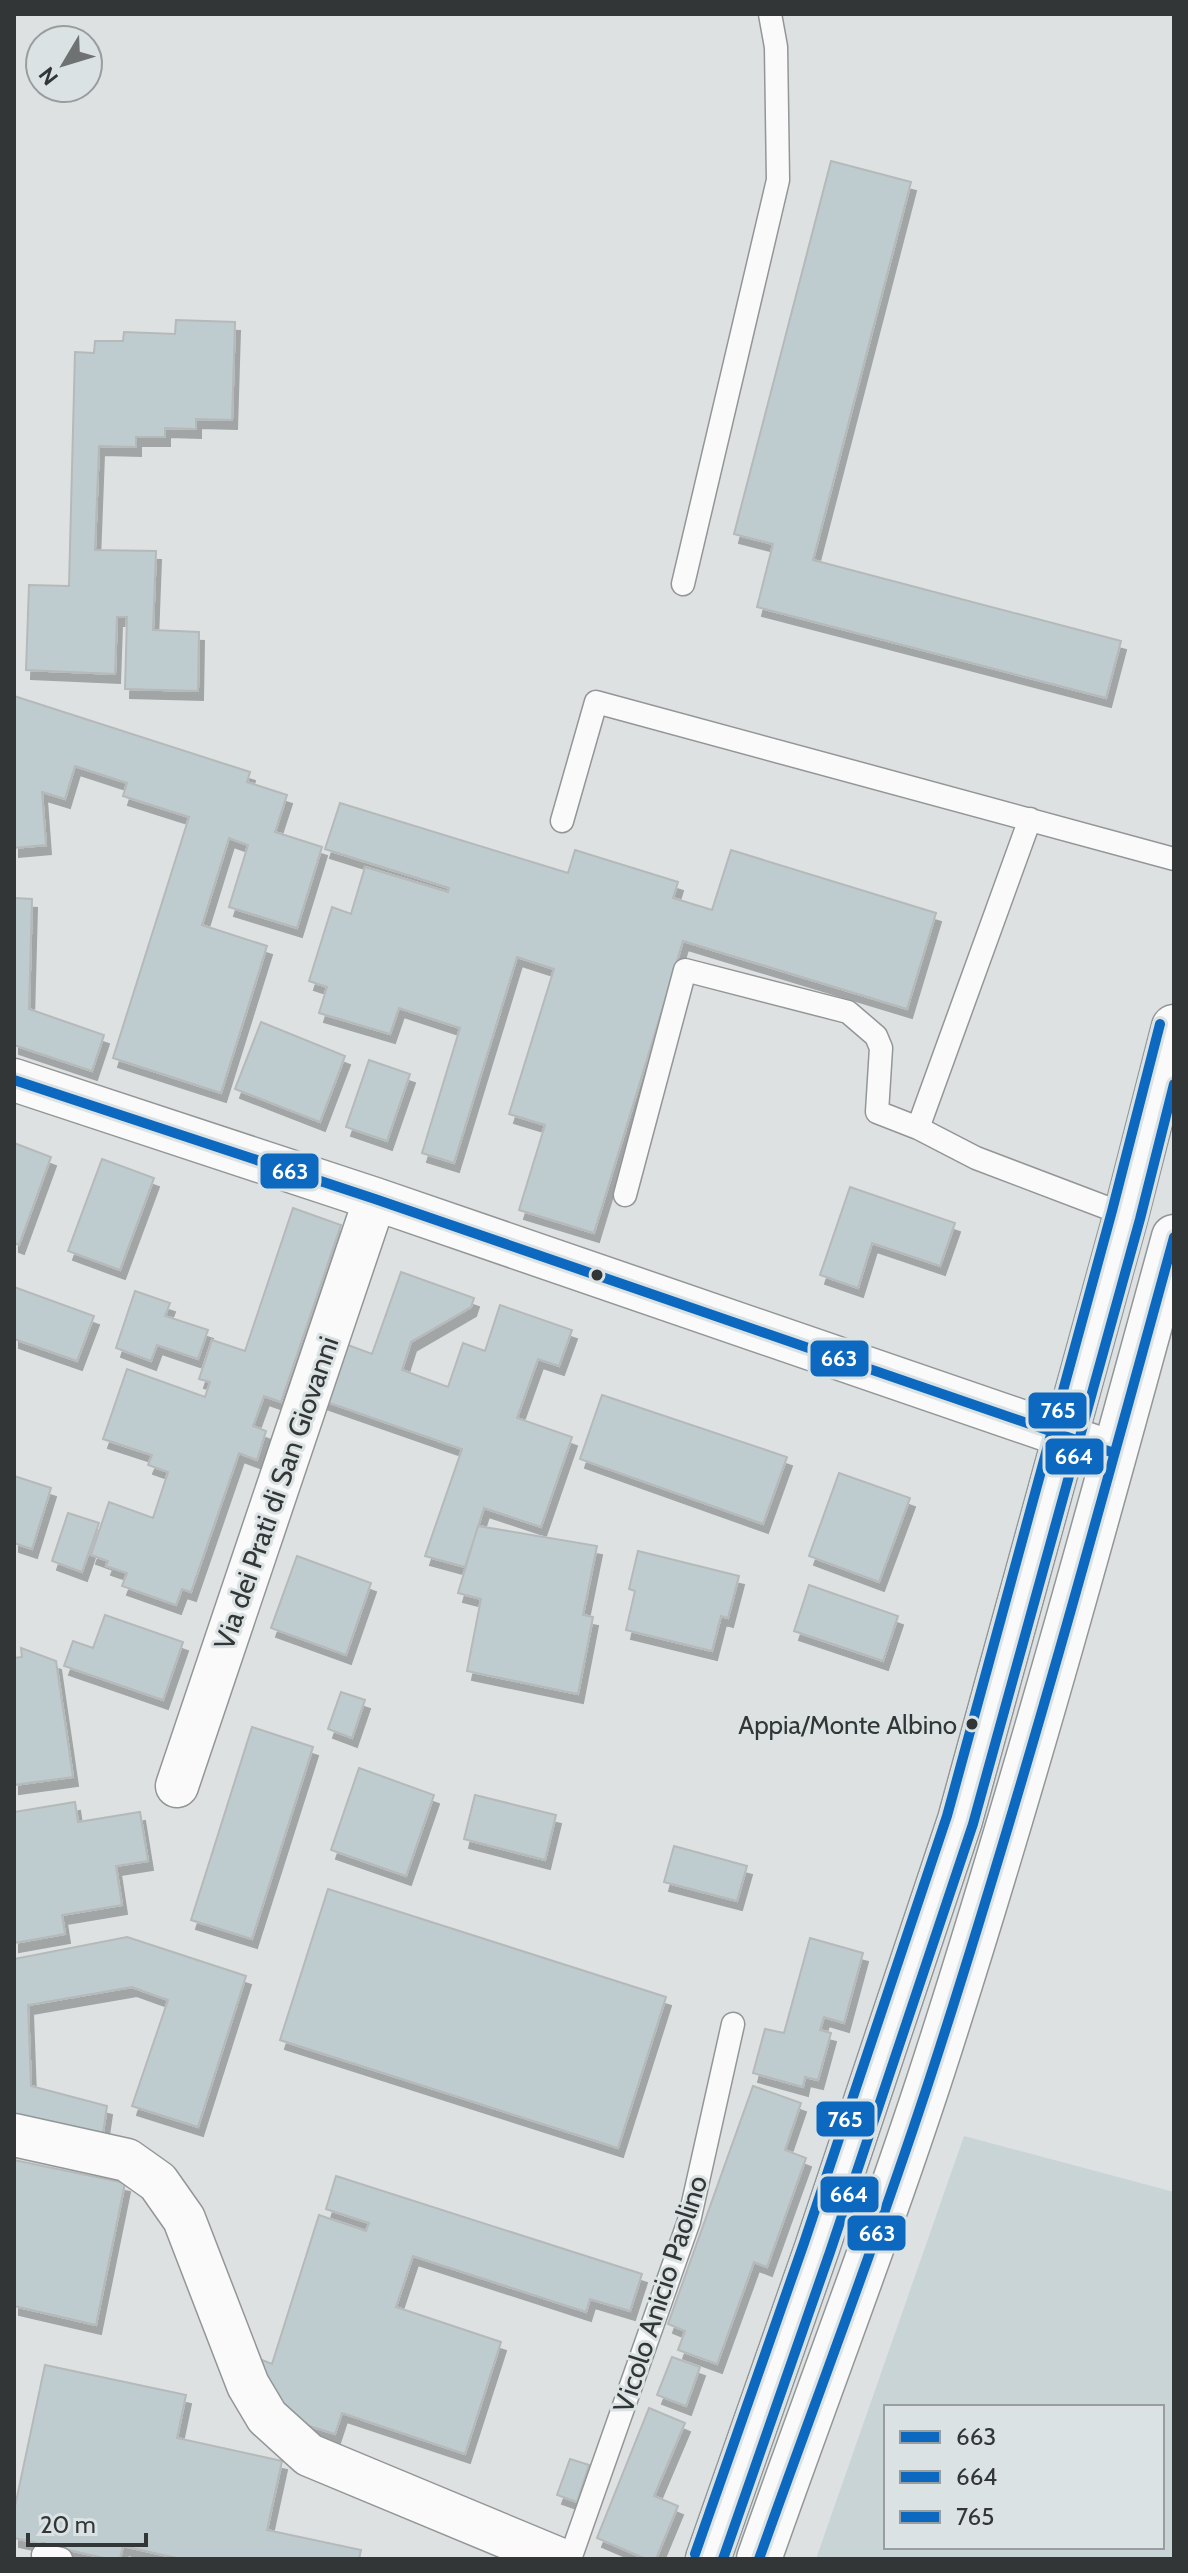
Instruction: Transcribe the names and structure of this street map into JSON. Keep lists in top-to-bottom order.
{
  "streets": {
    "street": ["Via dei Prati di San Giovanni"],
    "lane": ["Vicolo Anicio Paolino"]
  },
  "places": ["Appia/Monte Albino"],
  "lines": ["transit line 765", "transit line 663", "transit line 664"],
  "legend": ["663", "664", "765"],
  "scale_bar": "20 m",
  "north": "bottom left"
}
